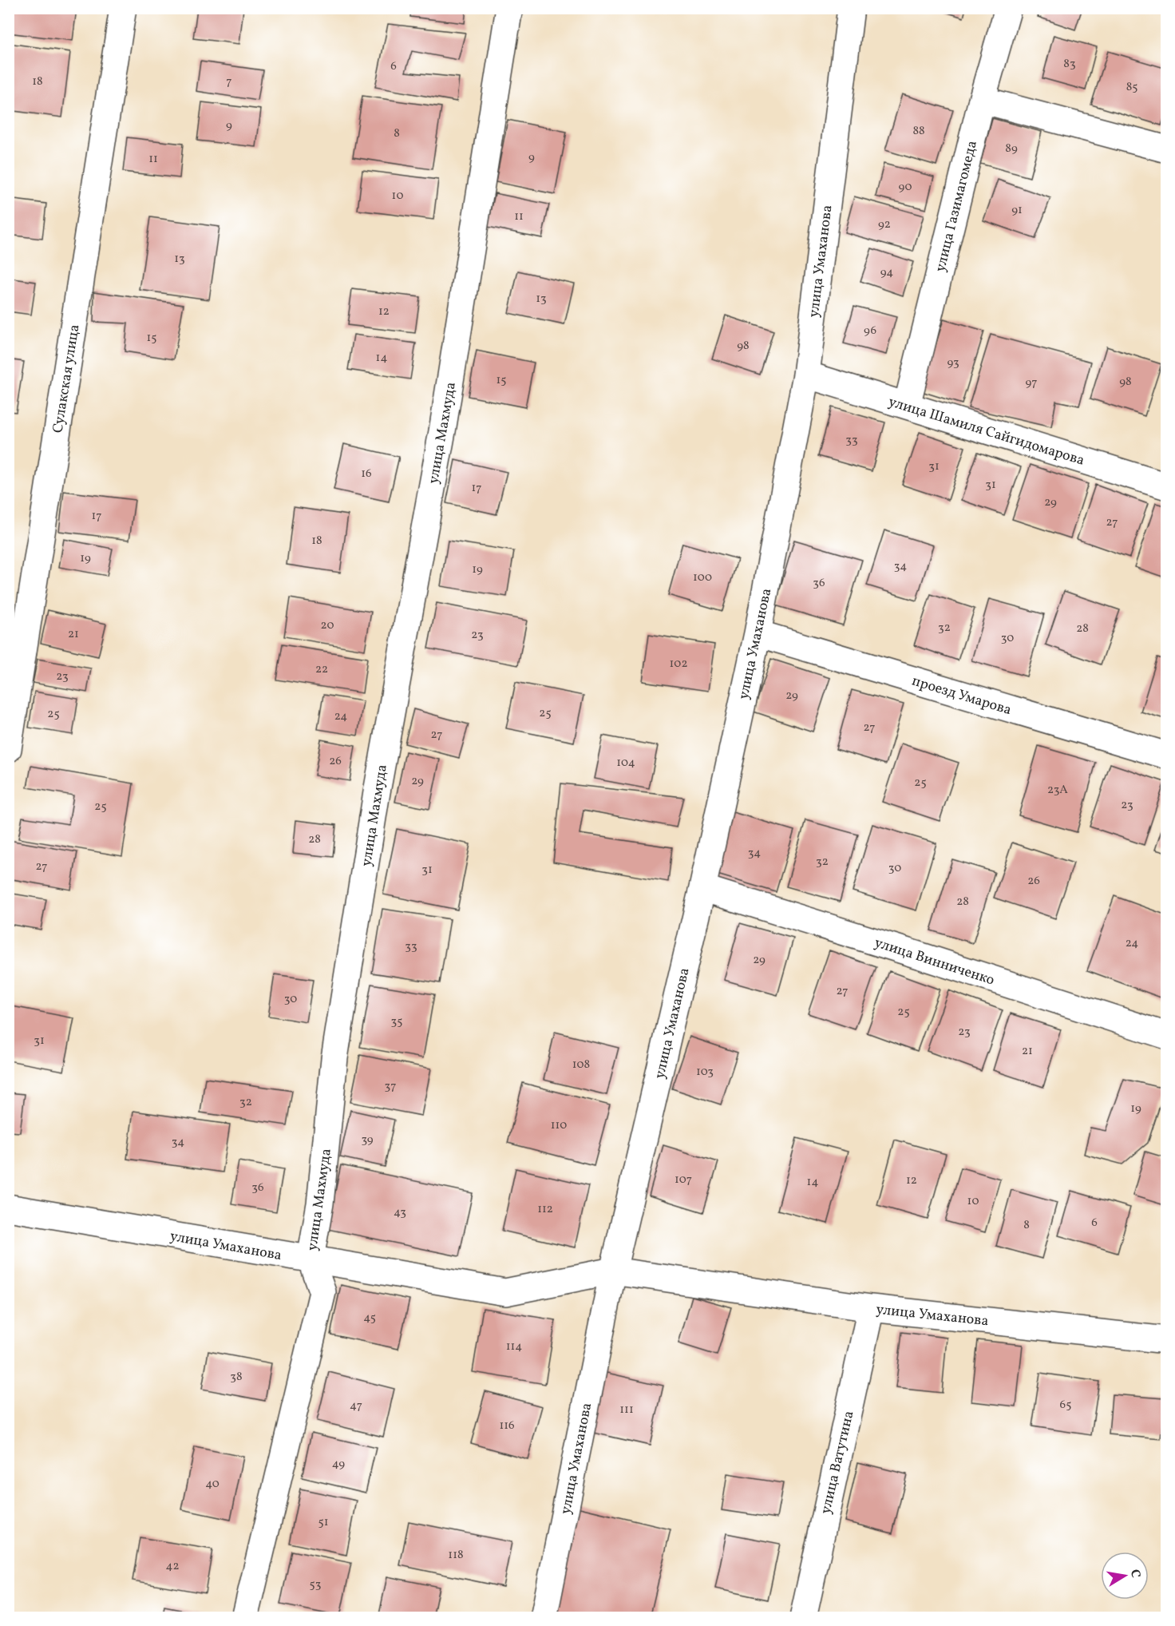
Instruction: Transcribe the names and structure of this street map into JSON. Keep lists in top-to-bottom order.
{
  "streets": {
    "street": [
      "улица Газимагомеда",
      "улица Умаханова",
      "Сулакская улица",
      "улица Шамиля Сайгидомарова",
      "улица Махмуда",
      "проезд Умарова",
      "улица Винниченко",
      "улица Ватутина"
    ]
  },
  "crossings": [
    ["улица Газимагомеда", "улица Шамиля Сайгидомарова"],
    ["улица Умаханова", "улица Шамиля Сайгидомарова"],
    ["улица Умаханова", "улица Махмуда"],
    ["улица Умаханова", "проезд Умарова"],
    ["улица Умаханова", "улица Винниченко"],
    ["улица Умаханова", "улица Ватутина"]
  ],
  "house_numbers": [
    "83",
    "6",
    "18",
    "7",
    "85",
    "9",
    "88",
    "8",
    "89",
    "9",
    "11",
    "90",
    "10",
    "91",
    "11",
    "92",
    "13",
    "94",
    "13",
    "12",
    "96",
    "15",
    "98",
    "14",
    "93",
    "15",
    "98",
    "97",
    "33",
    "31",
    "16",
    "31",
    "17",
    "29",
    "17",
    "27",
    "18",
    "19",
    "34",
    "19",
    "100",
    "36",
    "20",
    "32",
    "28",
    "21",
    "23",
    "30",
    "102",
    "22",
    "23",
    "29",
    "25",
    "25",
    "24",
    "27",
    "27",
    "26",
    "104",
    "29",
    "25",
    "23А",
    "23",
    "25",
    "28",
    "34",
    "32",
    "27",
    "30",
    "31",
    "26",
    "28",
    "24",
    "33",
    "29",
    "27",
    "30",
    "25",
    "35",
    "23",
    "31",
    "21",
    "108",
    "103",
    "37",
    "32",
    "19",
    "110",
    "39",
    "34",
    "107",
    "12",
    "14",
    "36",
    "10",
    "112",
    "43",
    "6",
    "8",
    "45",
    "114",
    "38",
    "65",
    "47",
    "111",
    "116",
    "49",
    "40",
    "51",
    "118",
    "42",
    "53"
  ],
  "north": "right"
}
